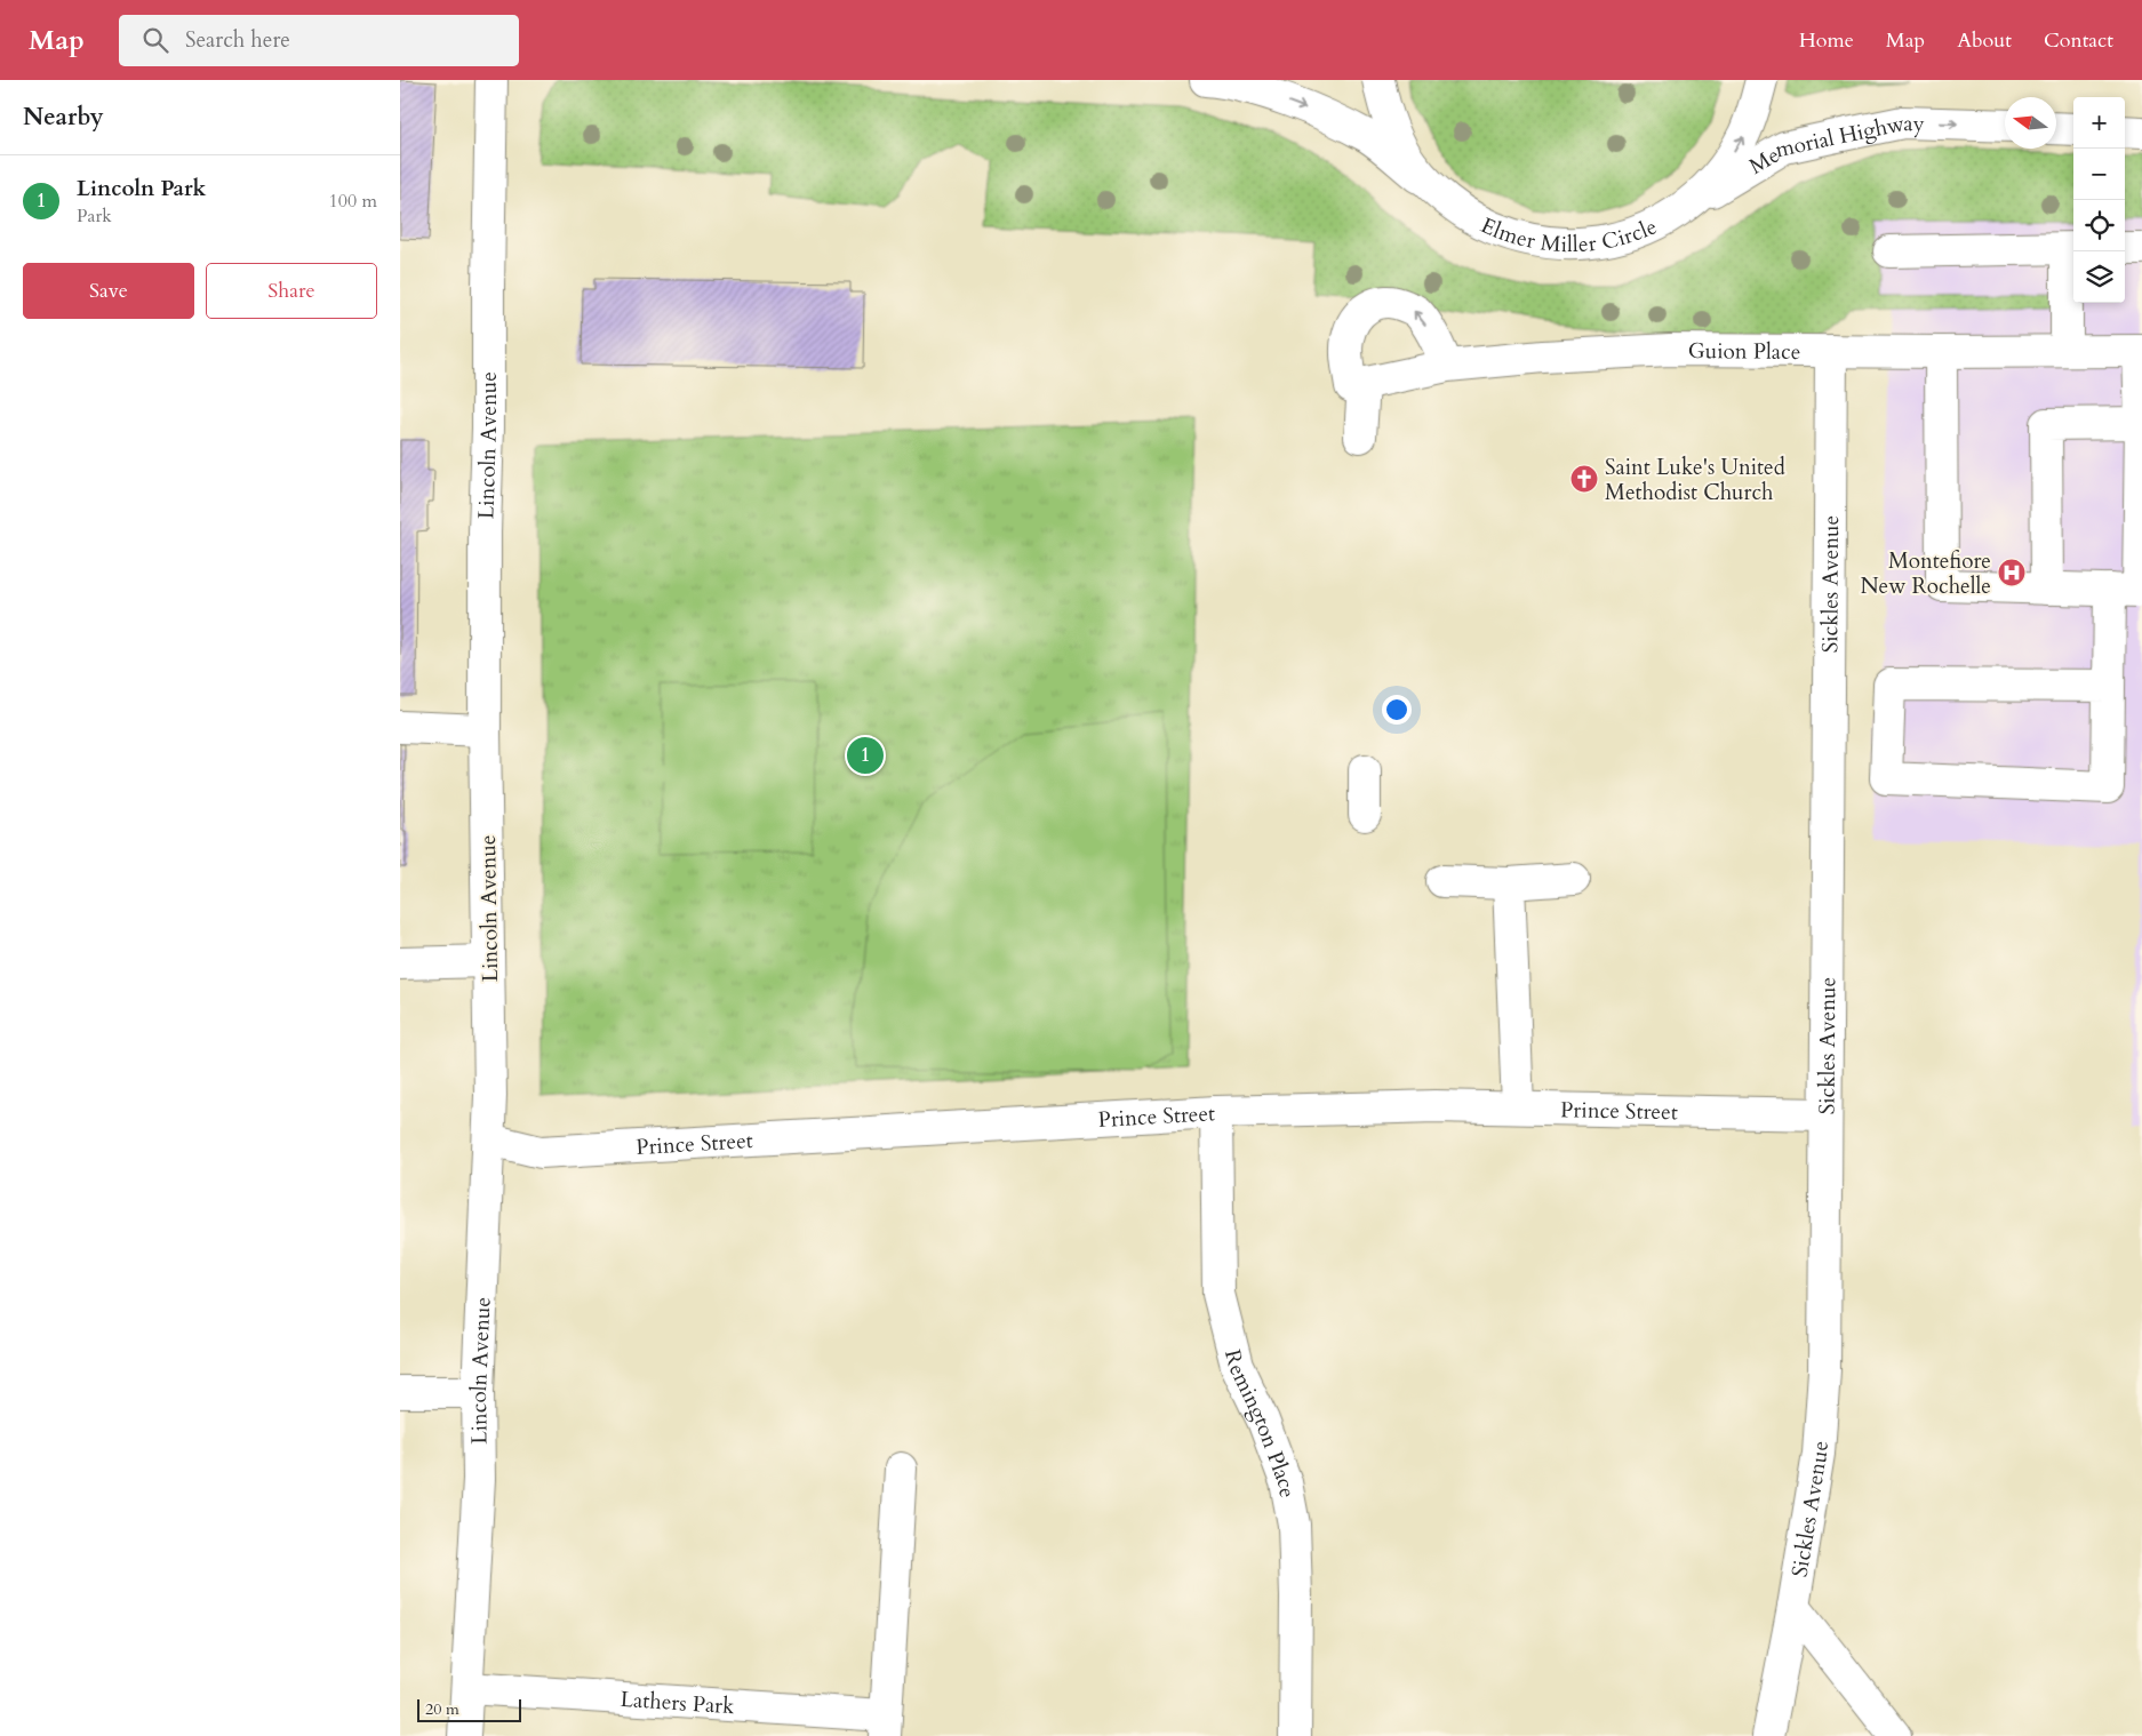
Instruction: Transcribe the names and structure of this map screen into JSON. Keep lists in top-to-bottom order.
{
  "streets": {
    "street": [
      "Memorial Highway",
      "Elmer Miller Circle",
      "Guion Place",
      "Lincoln Avenue",
      "Sickles Avenue",
      "Prince Street",
      "Remington Place",
      "Lathers Park"
    ]
  },
  "crossings": [
    ["Memorial Highway", "Elmer Miller Circle"],
    ["Guion Place", "Sickles Avenue"],
    ["Lincoln Avenue", "Prince Street"],
    ["Lincoln Avenue", "Lathers Park"],
    ["Sickles Avenue", "Prince Street"],
    ["Prince Street", "Remington Place"]
  ],
  "places": {
    "church": ["Saint Luke's United Methodist Church"],
    "hospital": ["Montefiore New Rochelle"]
  },
  "scale_bar": "20 m",
  "north": "left",
  "page": {
    "header": "Map",
    "search": "Search here",
    "nav": [
      "Home",
      "Map",
      "About",
      "Contact"
    ],
    "heading": "Nearby",
    "map_buttons": ["+", "−"],
    "list": [
      {
        "mark": "1",
        "name": "Lincoln Park",
        "note": "Park",
        "value": "100 m"
      }
    ],
    "buttons": ["Save", "Share"],
    "pins": "1",
    "scale": "20 m"
  }
}
